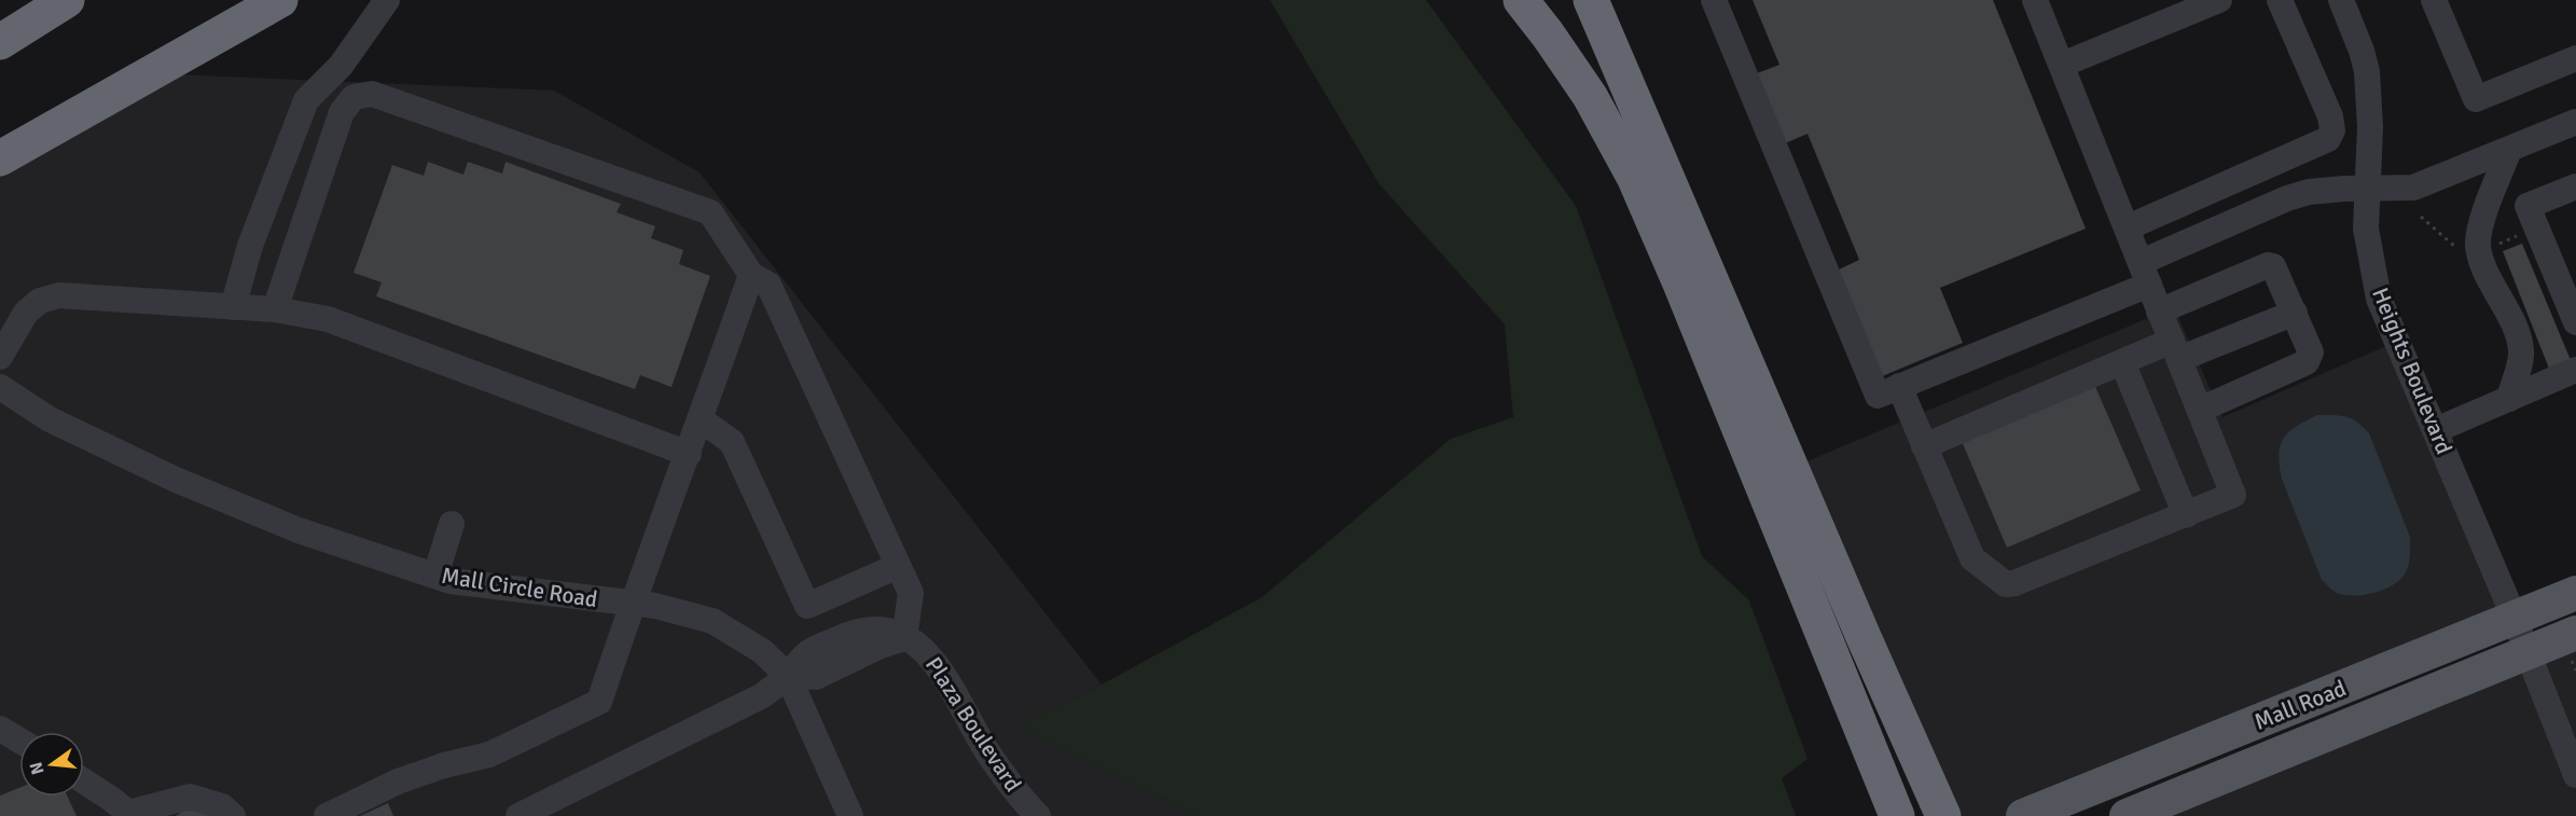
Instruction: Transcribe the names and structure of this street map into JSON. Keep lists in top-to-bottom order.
{
  "streets": {
    "main road": ["Mall Road"],
    "street": ["Heights Boulevard", "Mall Circle Road", "Plaza Boulevard"]
  },
  "crossings": [
    ["Heights Boulevard", "Mall Road"],
    ["Mall Circle Road", "Plaza Boulevard"]
  ],
  "north": "left"
}
